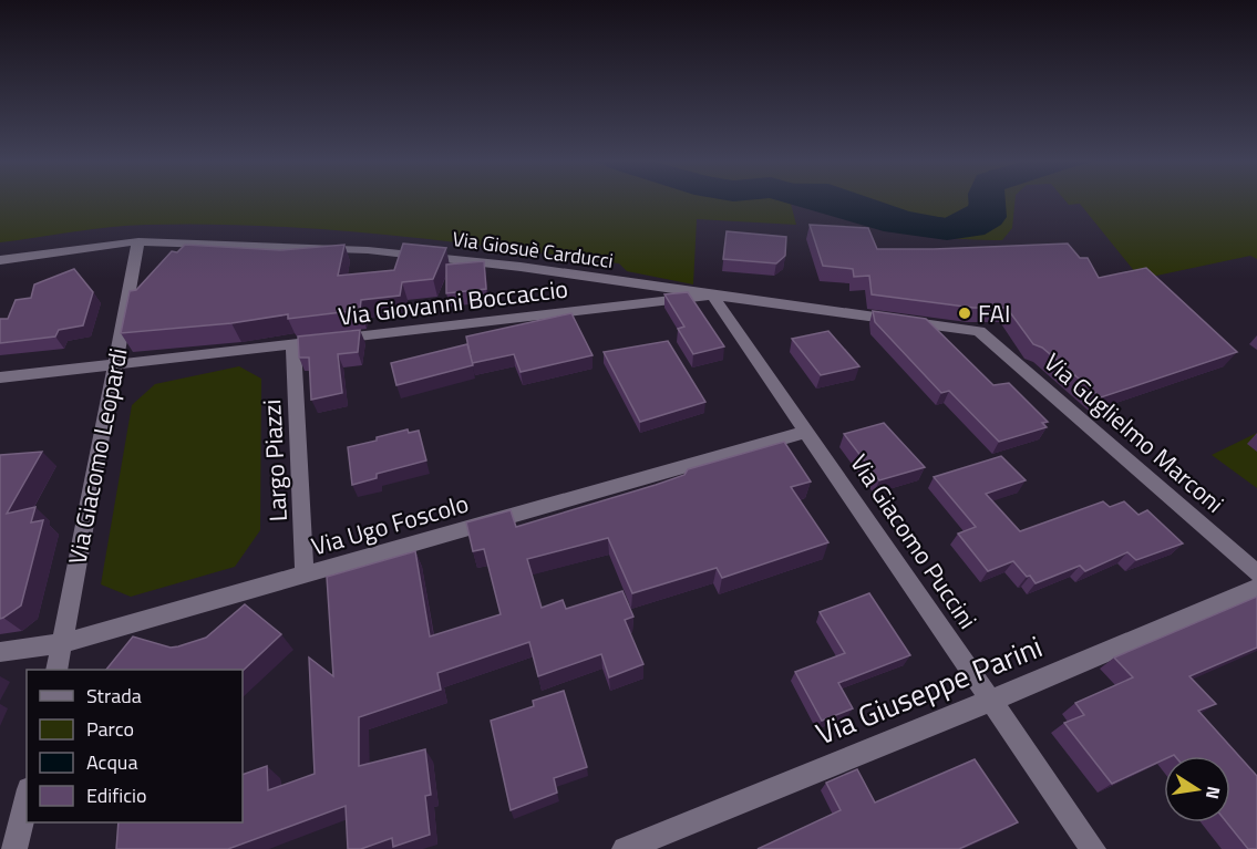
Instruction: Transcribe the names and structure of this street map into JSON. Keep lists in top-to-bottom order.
{
  "streets": {
    "street": [
      "Via Giosuè Carducci",
      "Via Giovanni Boccaccio",
      "Via Guglielmo Marconi",
      "Via Giacomo Leopardi",
      "Largo Piazzi",
      "Via Ugo Foscolo",
      "Via Giacomo Puccini",
      "Via Giuseppe Parini"
    ]
  },
  "crossings": [
    ["Via Giosuè Carducci", "Via Giovanni Boccaccio"],
    ["Via Giosuè Carducci", "Via Guglielmo Marconi"],
    ["Via Giosuè Carducci", "Via Giacomo Leopardi"],
    ["Via Giosuè Carducci", "Via Giacomo Puccini"],
    ["Via Giovanni Boccaccio", "Via Giacomo Leopardi"],
    ["Via Giovanni Boccaccio", "Largo Piazzi"],
    ["Via Giovanni Boccaccio", "Via Giacomo Puccini"],
    ["Via Giacomo Leopardi", "Via Ugo Foscolo"],
    ["Largo Piazzi", "Via Ugo Foscolo"],
    ["Via Ugo Foscolo", "Via Giacomo Puccini"],
    ["Via Giacomo Puccini", "Via Giuseppe Parini"]
  ],
  "places": ["FAI"],
  "legend": [
    "Strada",
    "Parco",
    "Acqua",
    "Edificio"
  ],
  "north": "right"
}
